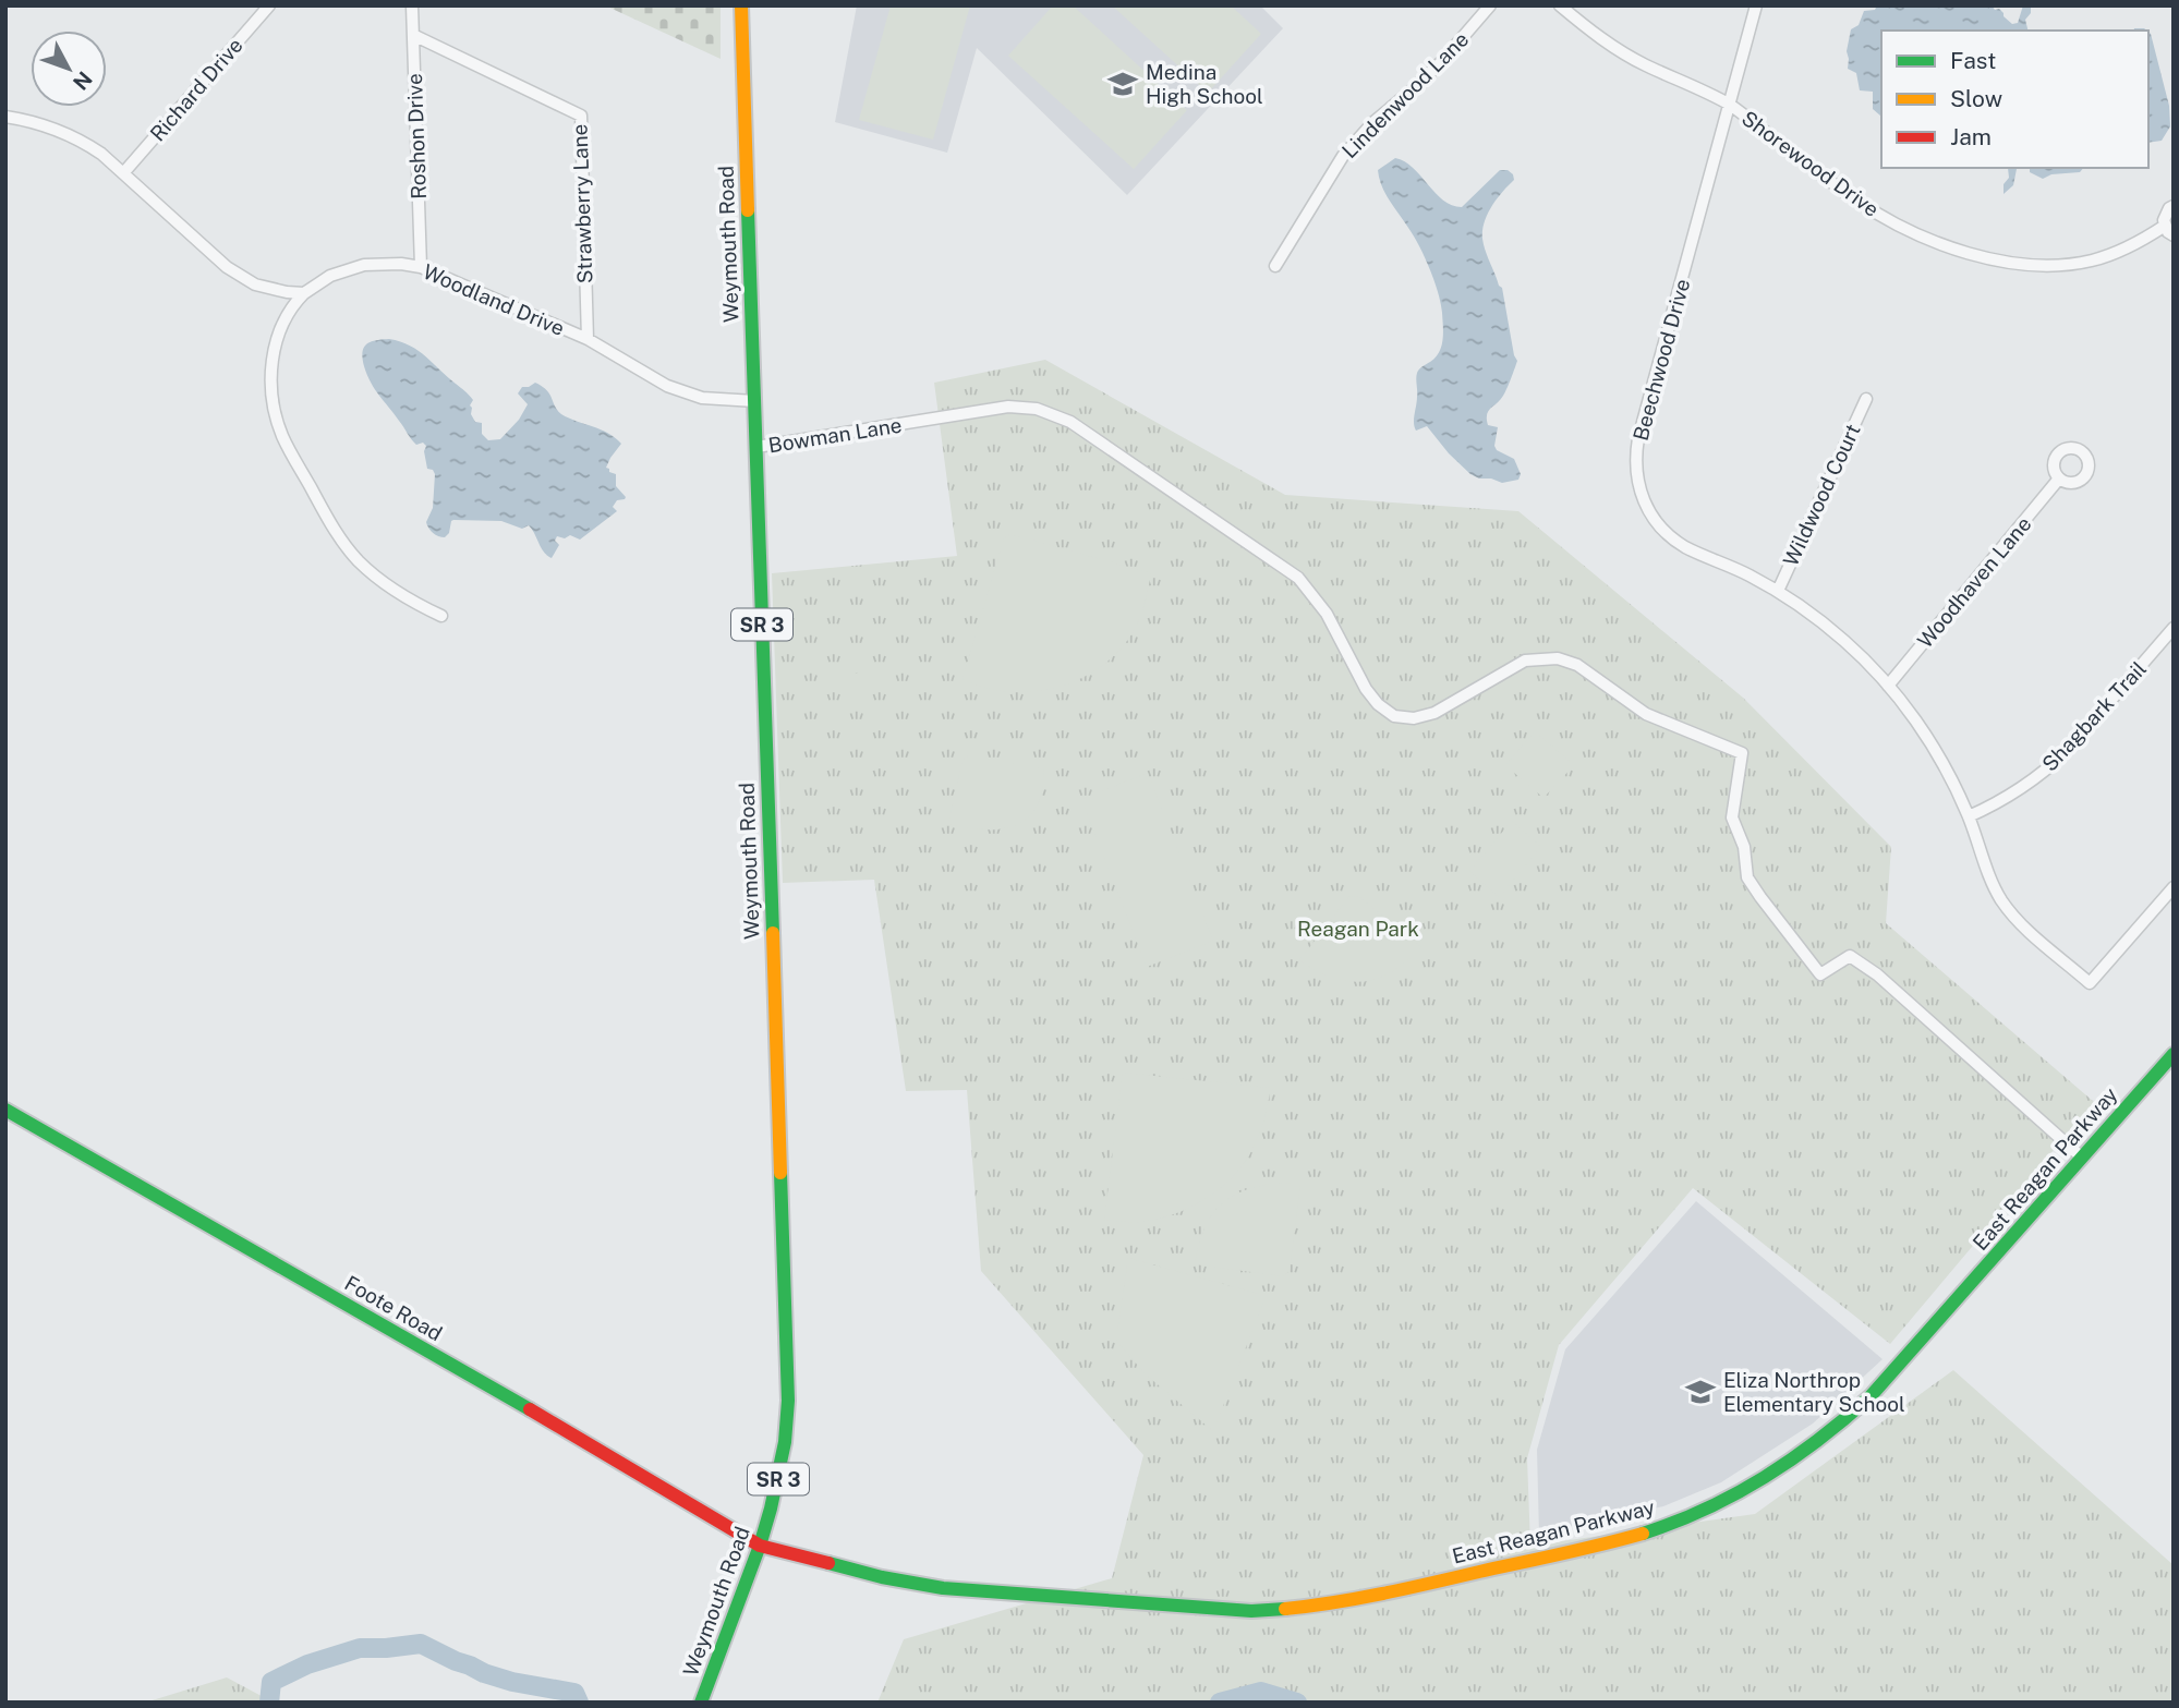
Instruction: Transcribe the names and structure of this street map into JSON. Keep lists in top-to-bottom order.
{
  "streets": {
    "street": [
      "Richard Drive",
      "Lindenwood Lane",
      "Roshon Drive",
      "Shorewood Drive",
      "Strawberry Lane",
      "Weymouth Road",
      "Woodland Drive",
      "Beechwood Drive",
      "Bowman Lane",
      "Wildwood Court",
      "Woodhaven Lane",
      "SR 3",
      "Shagbark Trail",
      "East Reagan Parkway",
      "Foote Road"
    ]
  },
  "crossings": [
    ["Roshon Drive", "Strawberry Lane"],
    ["Roshon Drive", "Woodland Drive"],
    ["Shorewood Drive", "Beechwood Drive"],
    ["Strawberry Lane", "Woodland Drive"],
    ["Weymouth Road", "Woodland Drive"],
    ["Weymouth Road", "Bowman Lane"],
    ["Weymouth Road", "East Reagan Parkway"],
    ["Weymouth Road", "Foote Road"],
    ["Beechwood Drive", "Wildwood Court"],
    ["Beechwood Drive", "Woodhaven Lane"],
    ["Beechwood Drive", "Shagbark Trail"],
    ["Bowman Lane", "East Reagan Parkway"],
    ["East Reagan Parkway", "Foote Road"]
  ],
  "parks": ["Reagan Park"],
  "places": {
    "school or university": ["Medina High School", "Eliza Northrop Elementary School"]
  },
  "legend": ["Fast", "Slow", "Jam"],
  "north": "bottom right"
}
